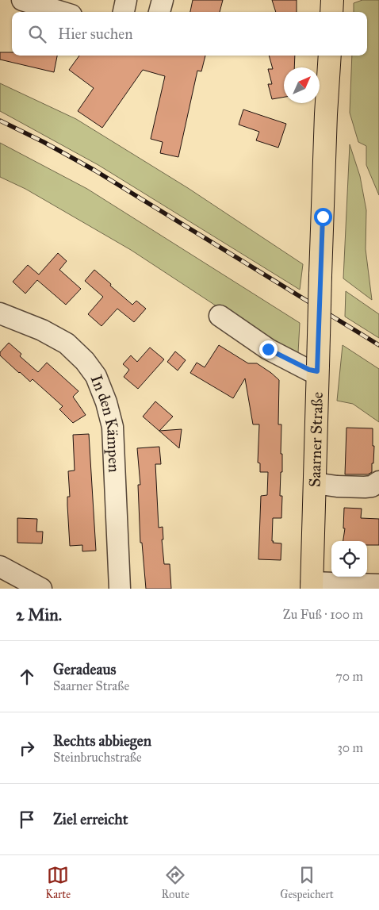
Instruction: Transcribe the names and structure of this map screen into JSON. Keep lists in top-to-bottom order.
{
  "streets": {
    "main road": ["Saarner Straße"],
    "street": ["In den Kämpen"]
  },
  "north": "top right",
  "page": {
    "search": "Hier suchen",
    "heading": ["2 Min.", "Zu Fuß · 100 m"],
    "list": [
      ["Geradeaus", "Saarner Straße", "70 m"],
      ["Rechts abbiegen", "Steinbruchstraße", "30 m"],
      "Ziel erreicht"
    ],
    "nav": ["Karte", "Route", "Gespeichert"]
  }
}
